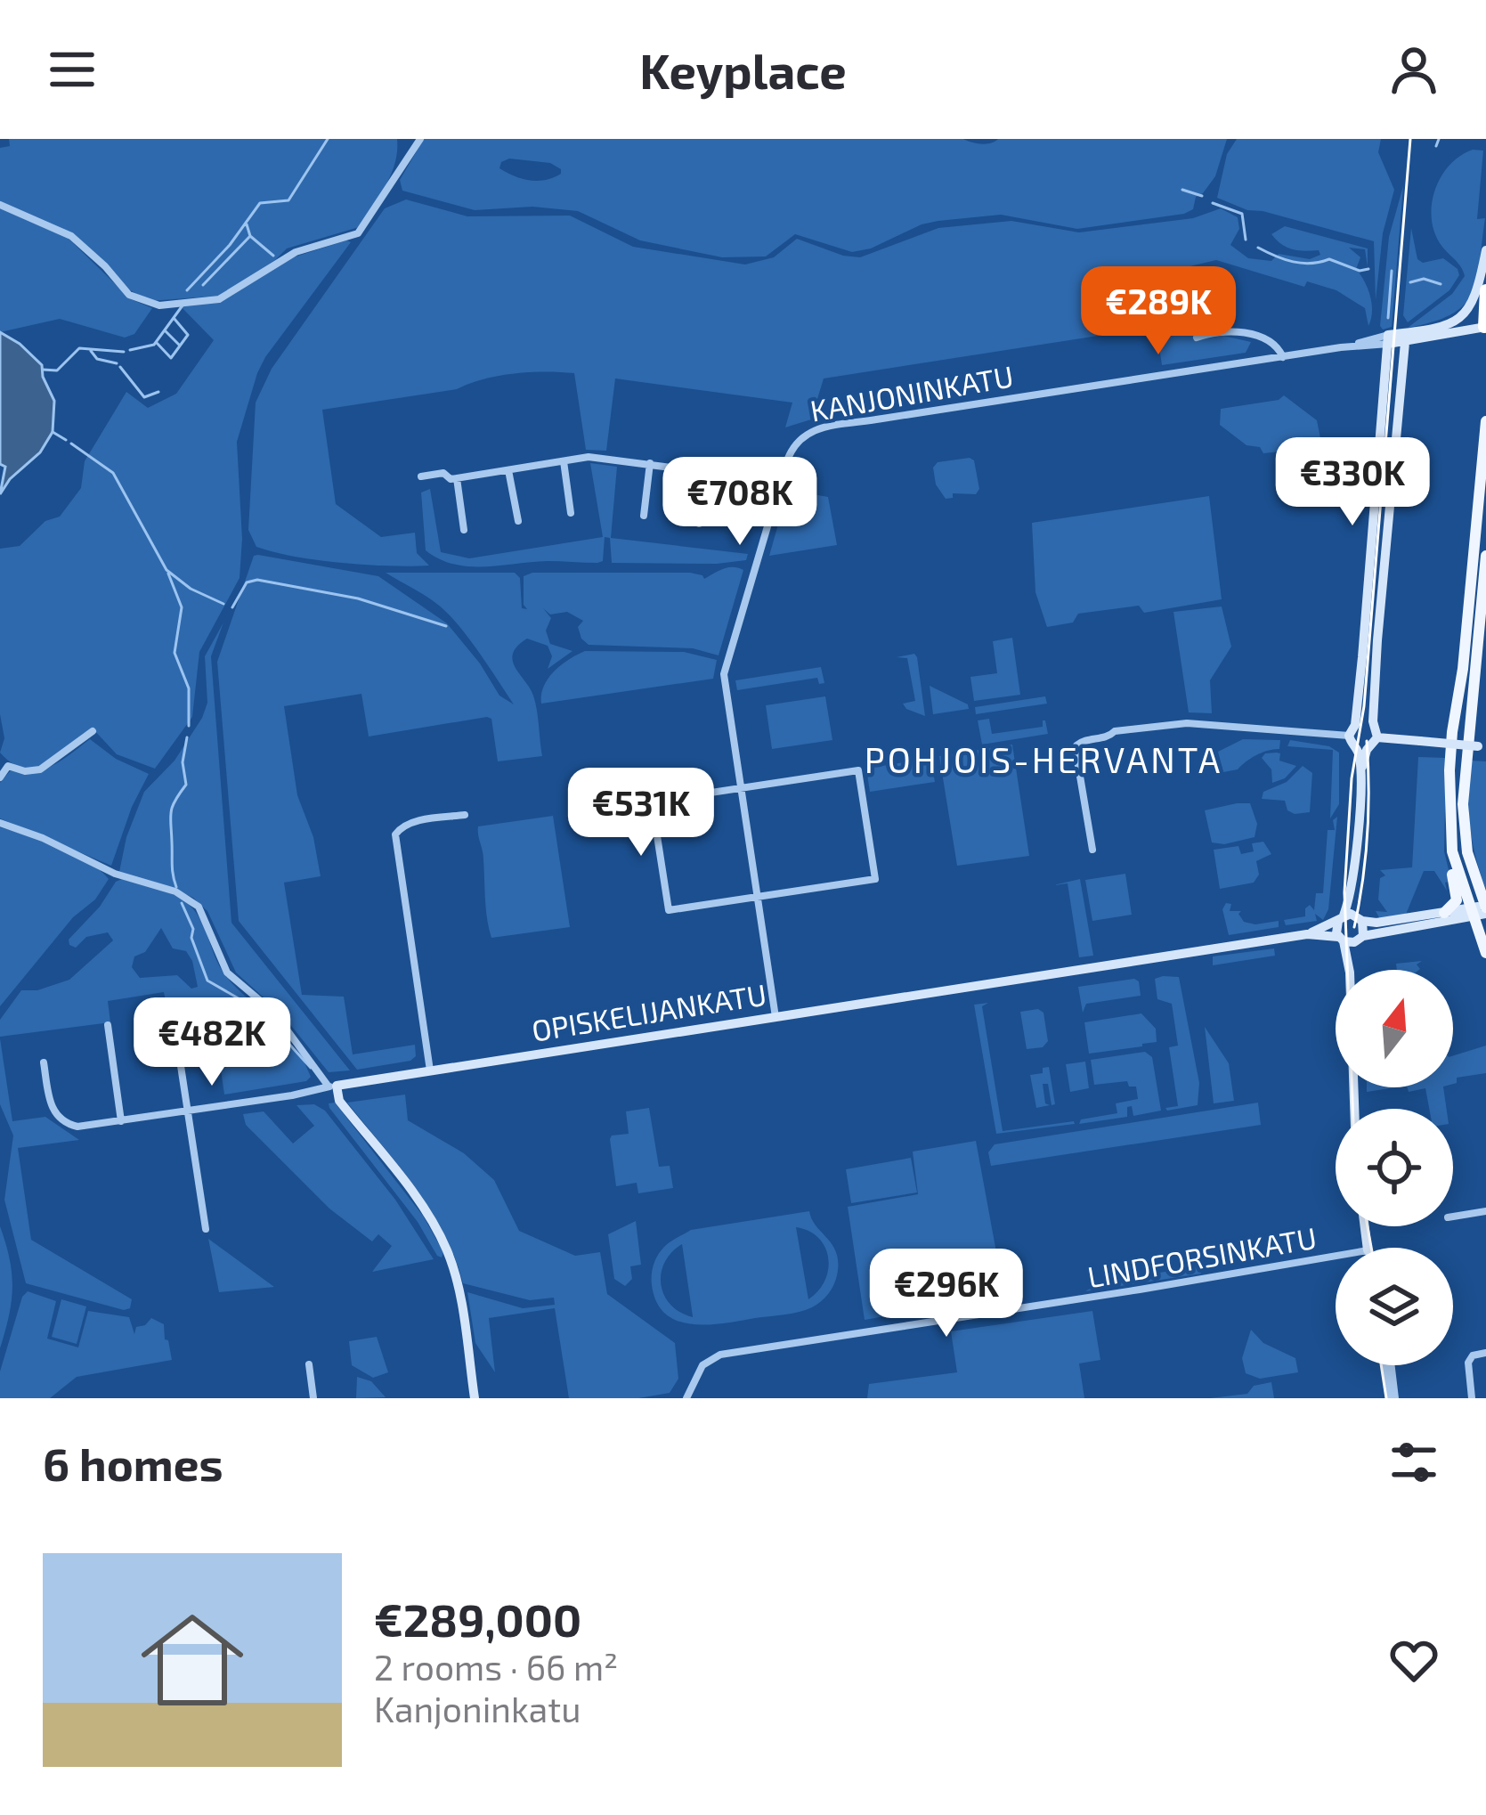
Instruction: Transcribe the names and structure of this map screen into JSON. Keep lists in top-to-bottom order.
{
  "streets": {
    "main road": ["KANJONINKATU", "OPISKELIJANKATU"],
    "street": ["LINDFORSINKATU"]
  },
  "districts": ["POHJOIS-HERVANTA"],
  "north": "top",
  "page": {
    "header": "Keyplace",
    "price": [
      "€289K",
      "€330K",
      "€708K",
      "€531K",
      "€482K",
      "€296K"
    ],
    "heading": "6 homes",
    "list": [
      {
        "name": "€289,000",
        "note": "2 rooms · 66 m² · Kanjoninkatu"
      }
    ]
  }
}
